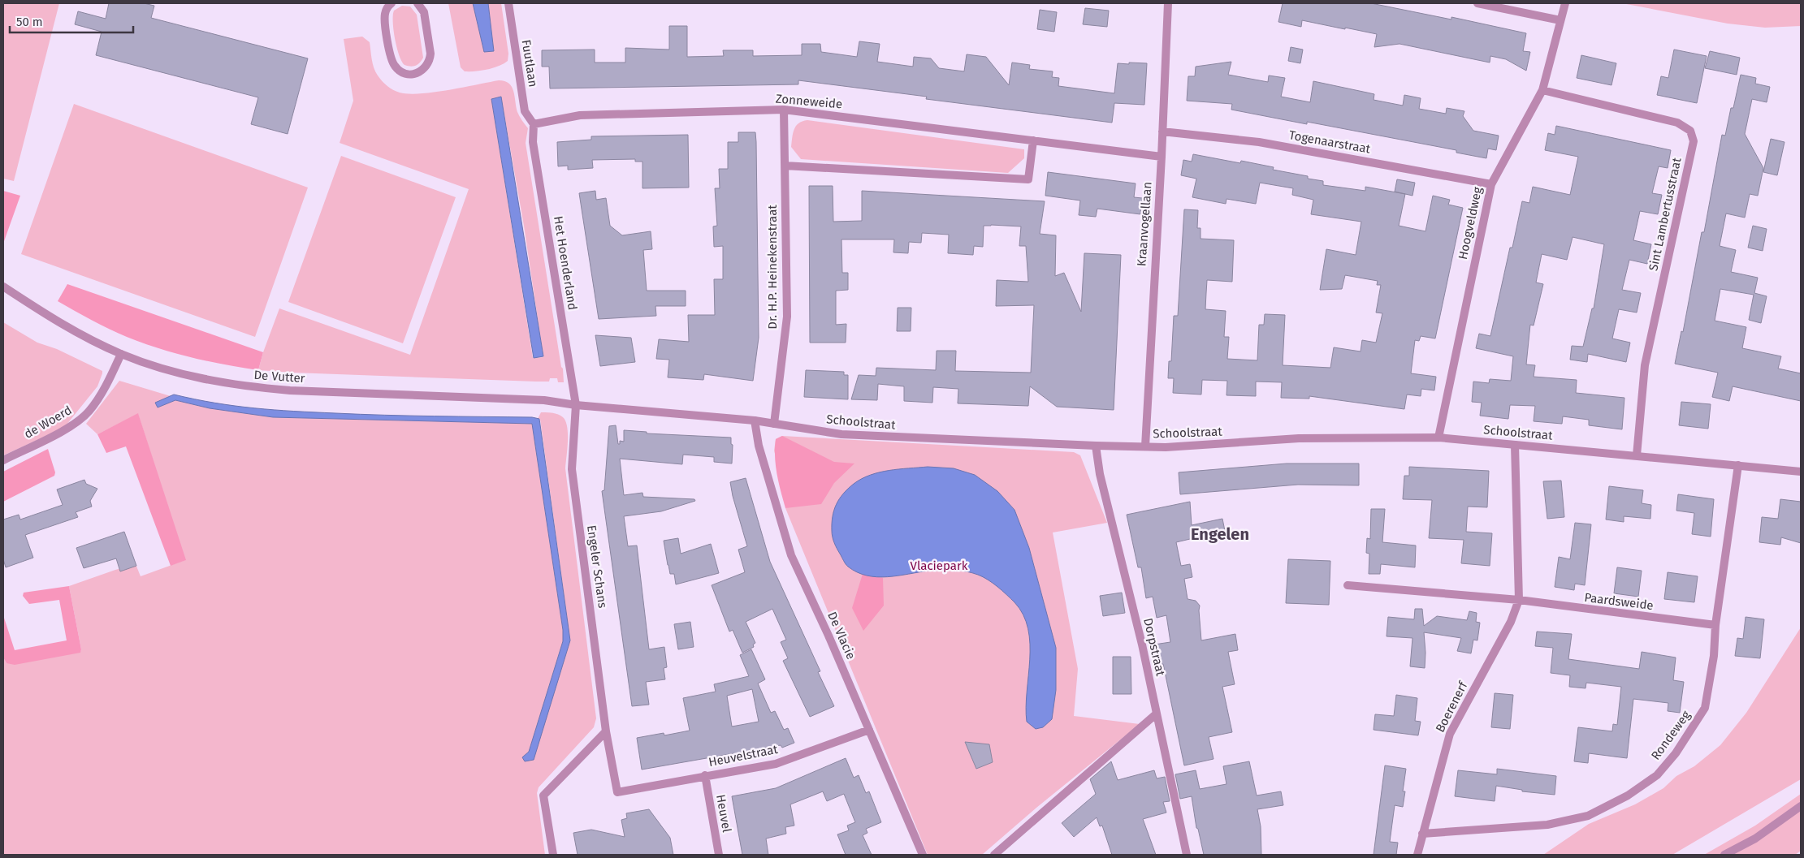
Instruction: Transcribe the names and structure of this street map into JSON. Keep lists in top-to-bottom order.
{
  "streets": {
    "street": [
      "Fuutlaan",
      "Zonneweide",
      "Togenaarstraat",
      "Sint Lambertusstraat",
      "Hoogveldweg",
      "Kraanvogellaan",
      "Het Hoenderland",
      "Dr. H.P. Heinekenstraat",
      "De Vutter",
      "de Woerd",
      "Schoolstraat",
      "Engeler Schans",
      "Paardsweide",
      "De Vlacie",
      "Dorpstraat",
      "Boerenerf",
      "Rondeweg",
      "Heuvelstraat",
      "Heuvel"
    ]
  },
  "crossings": [
    ["Fuutlaan", "Zonneweide"],
    ["Fuutlaan", "Het Hoenderland"],
    ["Zonneweide", "Kraanvogellaan"],
    ["Zonneweide", "Het Hoenderland"],
    ["Zonneweide", "Dr. H.P. Heinekenstraat"],
    ["Togenaarstraat", "Hoogveldweg"],
    ["Togenaarstraat", "Kraanvogellaan"],
    ["Sint Lambertusstraat", "Hoogveldweg"],
    ["Sint Lambertusstraat", "Schoolstraat"],
    ["Hoogveldweg", "Schoolstraat"],
    ["Kraanvogellaan", "Schoolstraat"],
    ["Het Hoenderland", "De Vutter"],
    ["Het Hoenderland", "Schoolstraat"],
    ["Het Hoenderland", "Engeler Schans"],
    ["Dr. H.P. Heinekenstraat", "Schoolstraat"],
    ["De Vutter", "de Woerd"],
    ["De Vutter", "Schoolstraat"],
    ["De Vutter", "Engeler Schans"],
    ["Schoolstraat", "Engeler Schans"],
    ["Schoolstraat", "De Vlacie"],
    ["Schoolstraat", "Dorpstraat"],
    ["Schoolstraat", "Boerenerf"],
    ["Schoolstraat", "Rondeweg"],
    ["Engeler Schans", "Heuvelstraat"],
    ["Paardsweide", "Boerenerf"],
    ["Paardsweide", "Rondeweg"],
    ["De Vlacie", "Heuvelstraat"],
    ["Boerenerf", "Rondeweg"],
    ["Heuvelstraat", "Heuvel"]
  ],
  "districts": ["Engelen"],
  "parks": ["Vlaciepark"],
  "scale_bar": "50 m"
}
